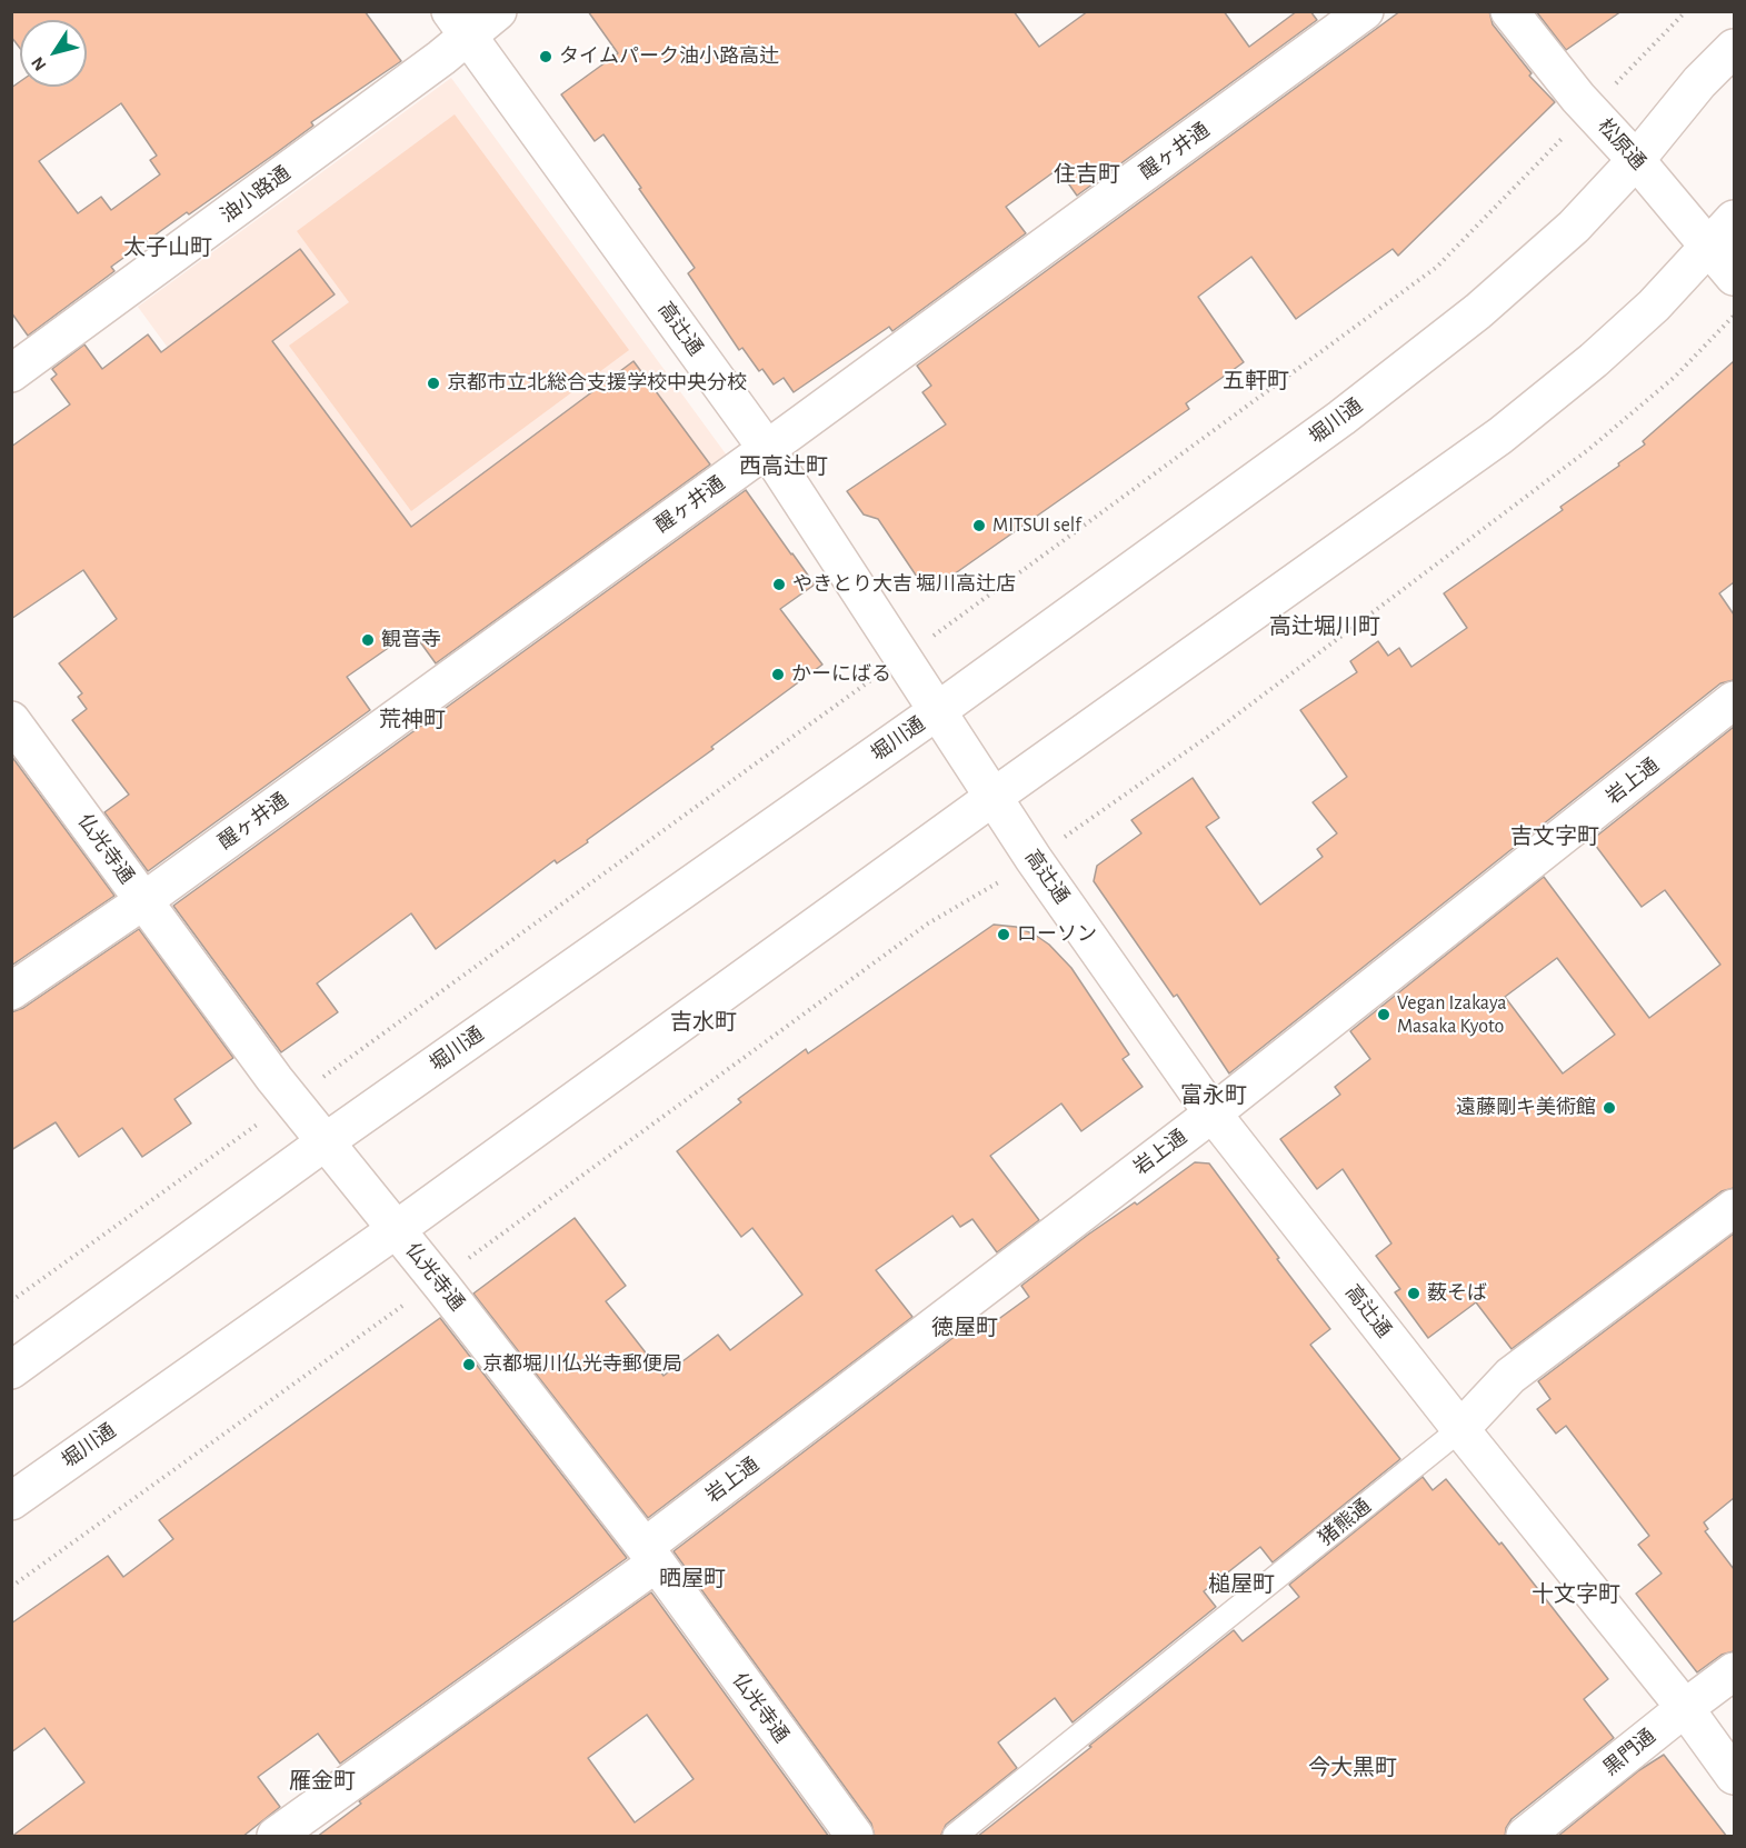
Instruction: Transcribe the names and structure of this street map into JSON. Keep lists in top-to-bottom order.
{
  "streets": {
    "street": [
      "松原通",
      "醒ヶ井通",
      "油小路通",
      "高辻通",
      "堀川通",
      "岩上通",
      "仏光寺通",
      "猪熊通",
      "黒門通"
    ]
  },
  "crossings": [
    ["松原通", "堀川通"],
    ["醒ヶ井通", "高辻通"],
    ["醒ヶ井通", "仏光寺通"],
    ["油小路通", "高辻通"],
    ["高辻通", "堀川通"],
    ["高辻通", "岩上通"],
    ["高辻通", "猪熊通"],
    ["高辻通", "黒門通"],
    ["堀川通", "仏光寺通"],
    ["岩上通", "仏光寺通"]
  ],
  "districts": [
    "住吉町",
    "太子山町",
    "五軒町",
    "西高辻町",
    "高辻堀川町",
    "荒神町",
    "吉文字町",
    "吉水町",
    "富永町",
    "徳屋町",
    "晒屋町",
    "槌屋町",
    "十文字町",
    "今大黒町",
    "雁金町"
  ],
  "places": [
    "タイムパーク油小路高辻",
    "京都市立北総合支援学校中央分校",
    "MITSUI self",
    "やきとり大吉 堀川高辻店",
    "観音寺",
    "かーにばる",
    "ローソン",
    "Vegan Izakaya Masaka Kyoto",
    "遠藤剛キ美術館",
    "薮そば",
    "京都堀川仏光寺郵便局"
  ],
  "north": "bottom left"
}
